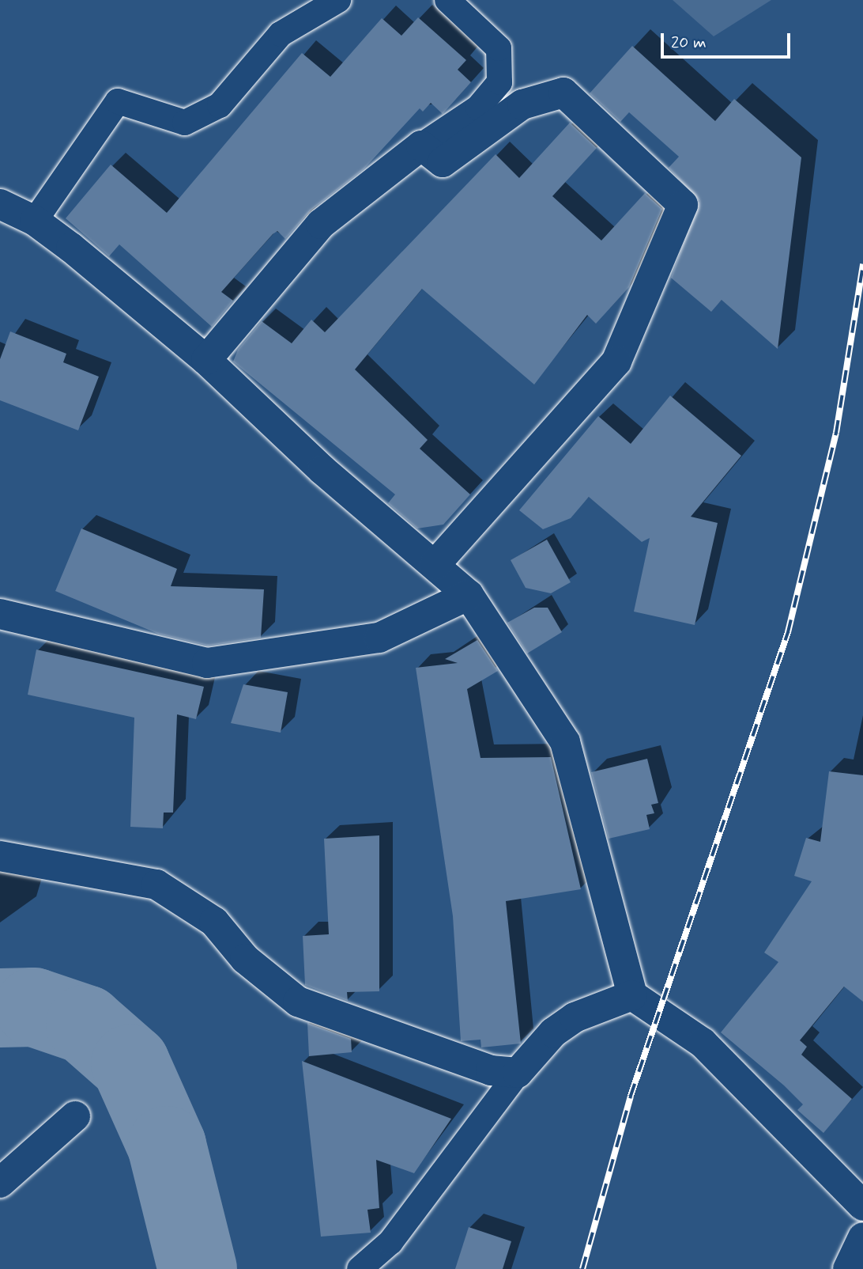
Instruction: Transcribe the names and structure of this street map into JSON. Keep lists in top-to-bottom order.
{
  "scale_bar": "20 m"
}
